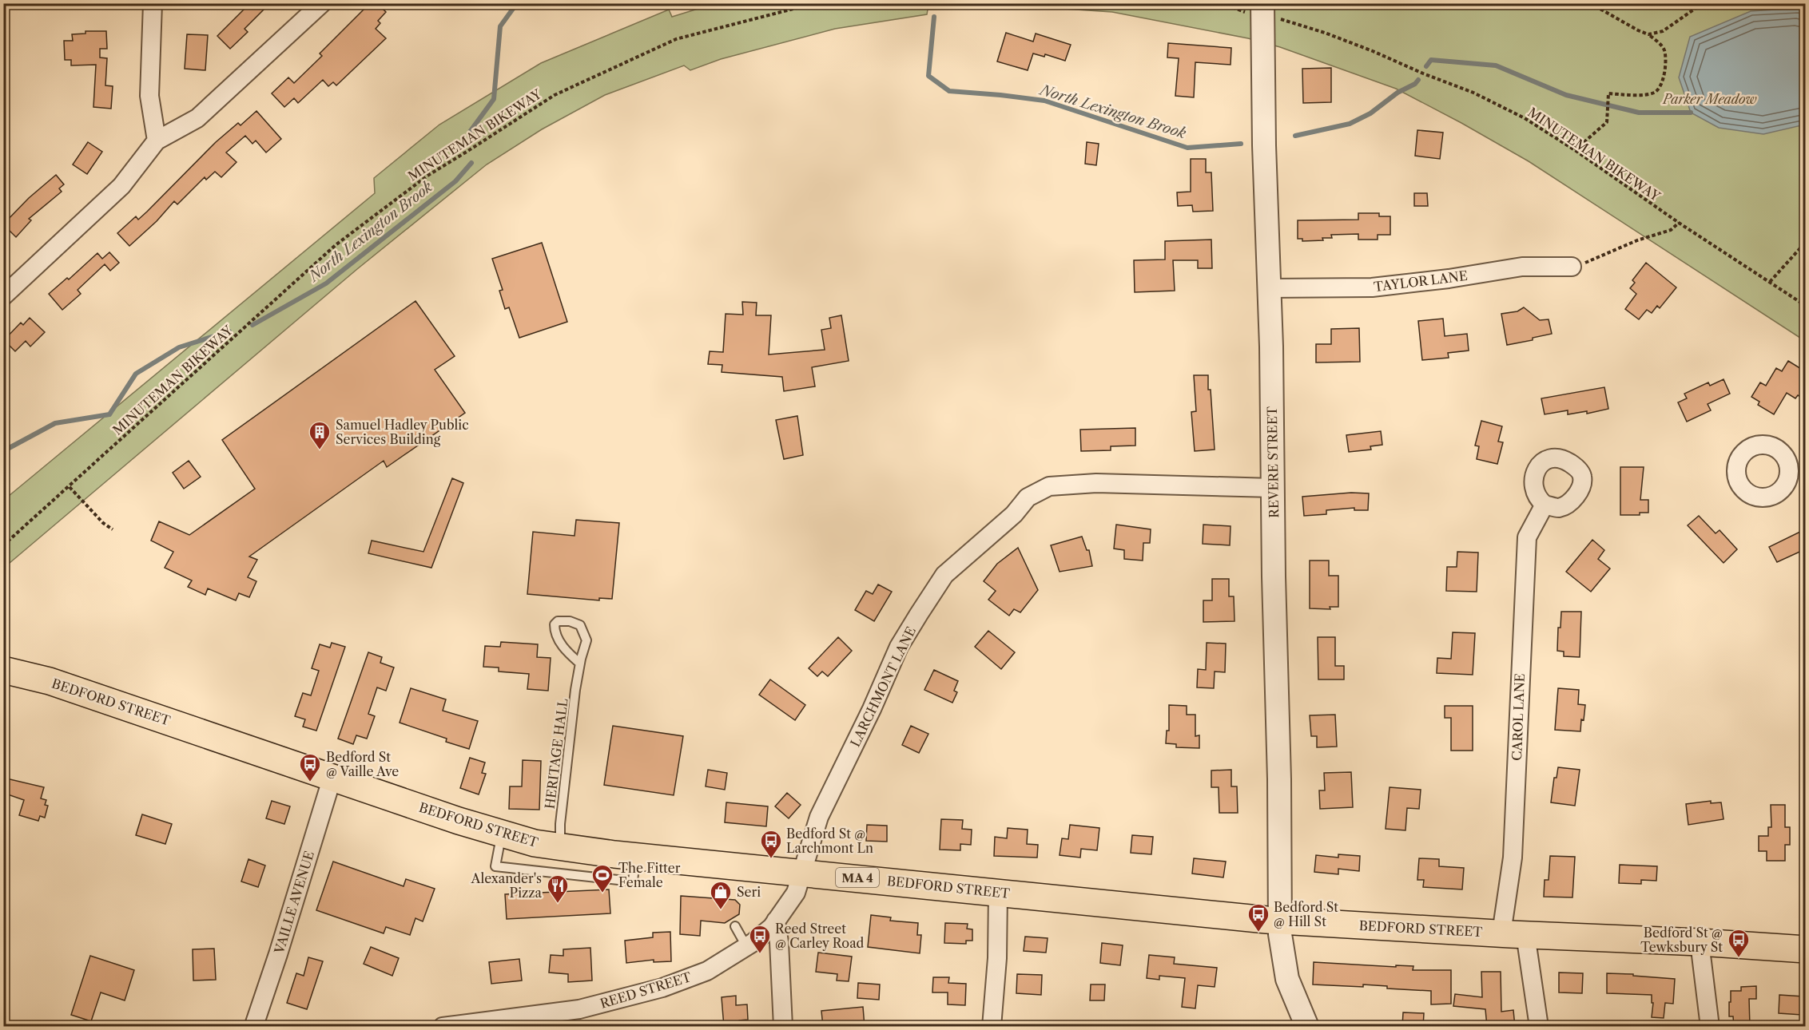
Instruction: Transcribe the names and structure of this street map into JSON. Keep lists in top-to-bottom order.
{
  "streets": {
    "main road": ["BEDFORD STREET", "MA 4"],
    "street": [
      "TAYLOR LANE",
      "REVERE STREET",
      "LARCHMONT LANE",
      "CAROL LANE",
      "VAILLE AVENUE",
      "REED STREET"
    ],
    "lane": ["HERITAGE HALL"],
    "path": ["MINUTEMAN BIKEWAY"]
  },
  "crossings": [
    ["MINUTEMAN BIKEWAY", "REVERE STREET"],
    ["TAYLOR LANE", "REVERE STREET"],
    ["REVERE STREET", "LARCHMONT LANE"],
    ["REVERE STREET", "BEDFORD STREET"],
    ["LARCHMONT LANE", "BEDFORD STREET"],
    ["LARCHMONT LANE", "REED STREET"],
    ["BEDFORD STREET", "CAROL LANE"],
    ["BEDFORD STREET", "HERITAGE HALL"],
    ["BEDFORD STREET", "VAILLE AVENUE"],
    ["BEDFORD STREET", "REED STREET"]
  ],
  "water": ["North Lexington Brook"],
  "parks": ["Parker Meadow"],
  "places": {
    "building": ["Samuel Hadley Public Services Building"],
    "bus stop": [
      "Bedford St @ Vaille Ave",
      "Bedford St @ Larchmont Ln",
      "Bedford St @ Hill St",
      "Reed Street @ Carley Road",
      "Bedford St @ Tewksbury St"
    ],
    "sports": ["The Fitter Female"],
    "restaurant": ["Alexander's Pizza"],
    "shop": ["Seri"]
  }
}
